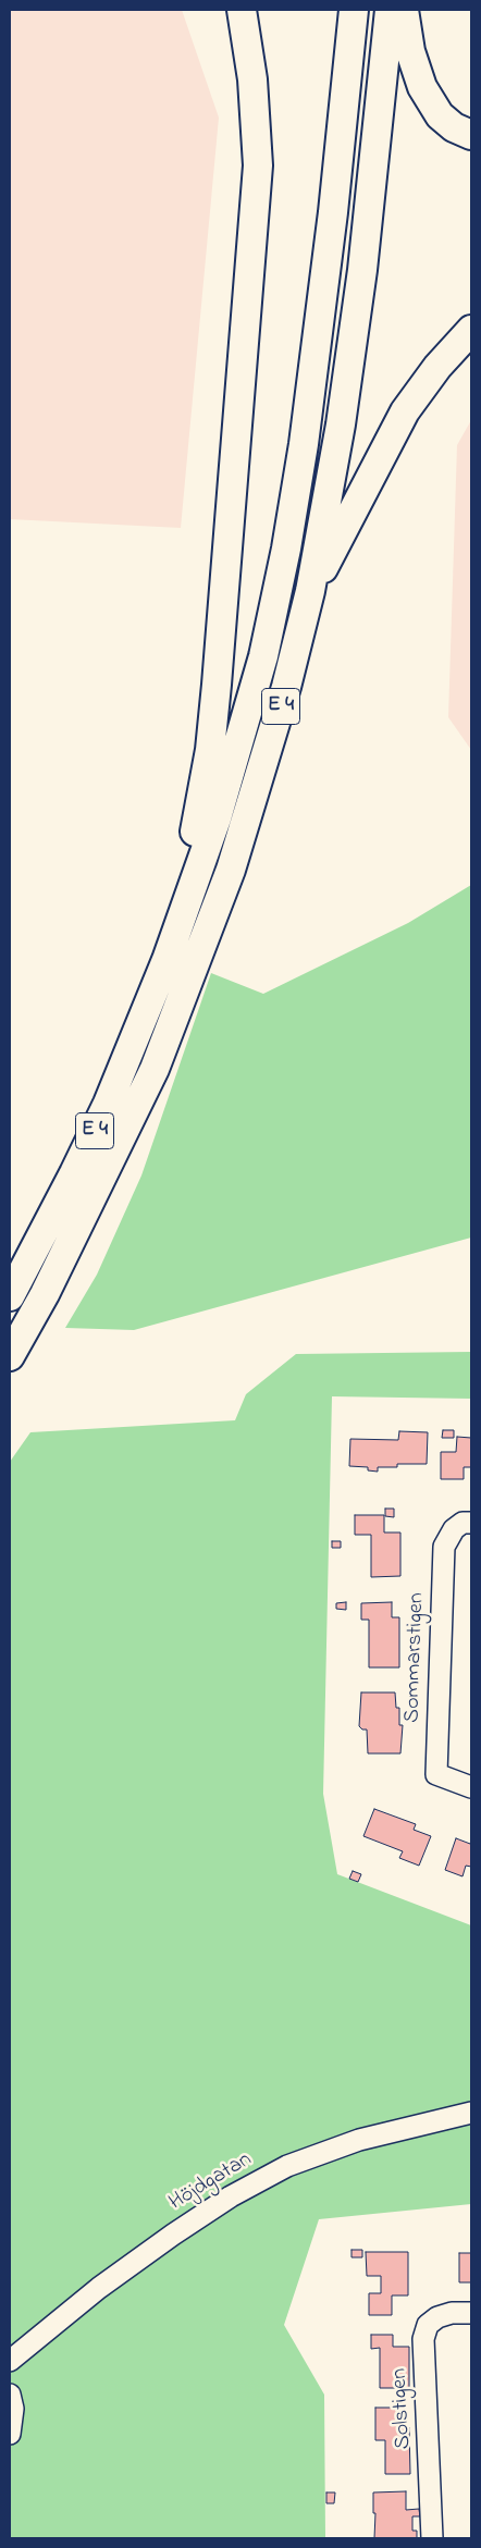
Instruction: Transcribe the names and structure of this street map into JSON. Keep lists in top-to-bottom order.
{
  "streets": {
    "highway": ["E 4"],
    "street": ["Sommarstigen", "Höjdgatan", "Solstigen"]
  }
}
